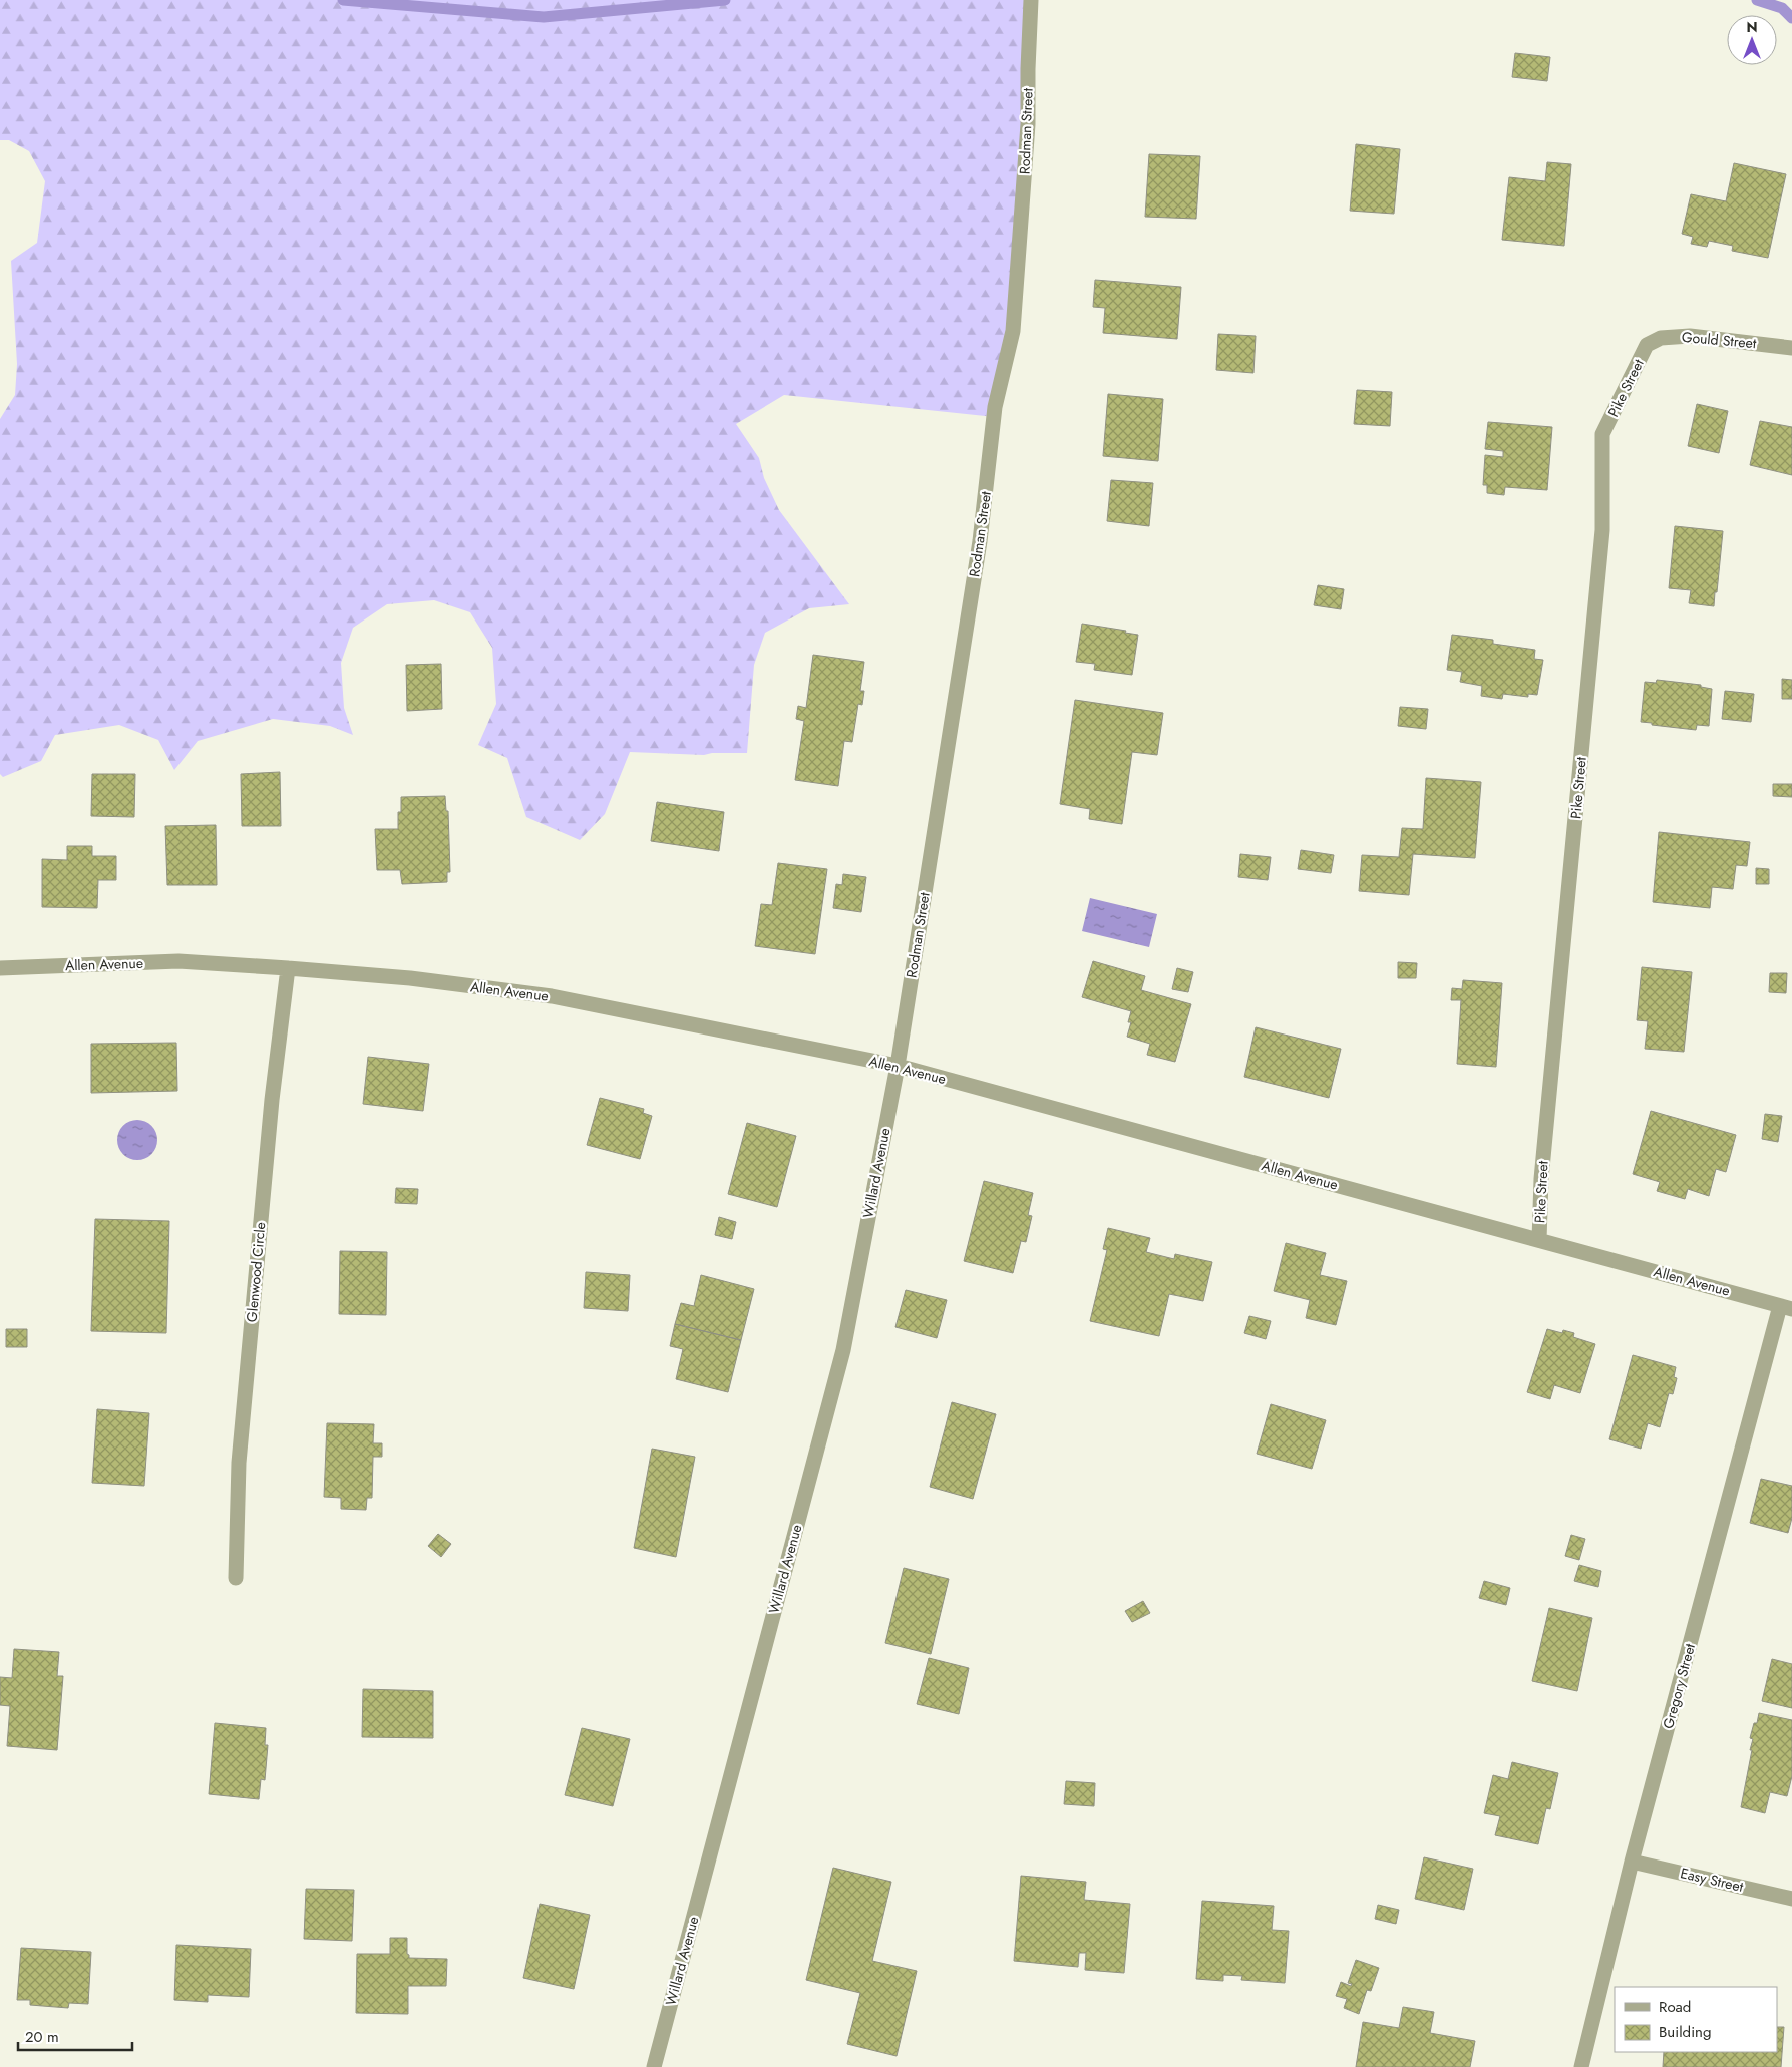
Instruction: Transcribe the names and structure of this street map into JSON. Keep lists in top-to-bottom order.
{
  "streets": {
    "street": [
      "Rodman Street",
      "Gould Street",
      "Pike Street",
      "Allen Avenue",
      "Willard Avenue",
      "Glenwood Circle",
      "Gregory Street",
      "Easy Street"
    ]
  },
  "crossings": [
    ["Rodman Street", "Allen Avenue"],
    ["Rodman Street", "Willard Avenue"],
    ["Gould Street", "Pike Street"],
    ["Pike Street", "Allen Avenue"],
    ["Allen Avenue", "Willard Avenue"],
    ["Allen Avenue", "Glenwood Circle"],
    ["Allen Avenue", "Gregory Street"],
    ["Gregory Street", "Easy Street"]
  ],
  "legend": ["Road", "Building"],
  "scale_bar": "20 m",
  "north": "top"
}
